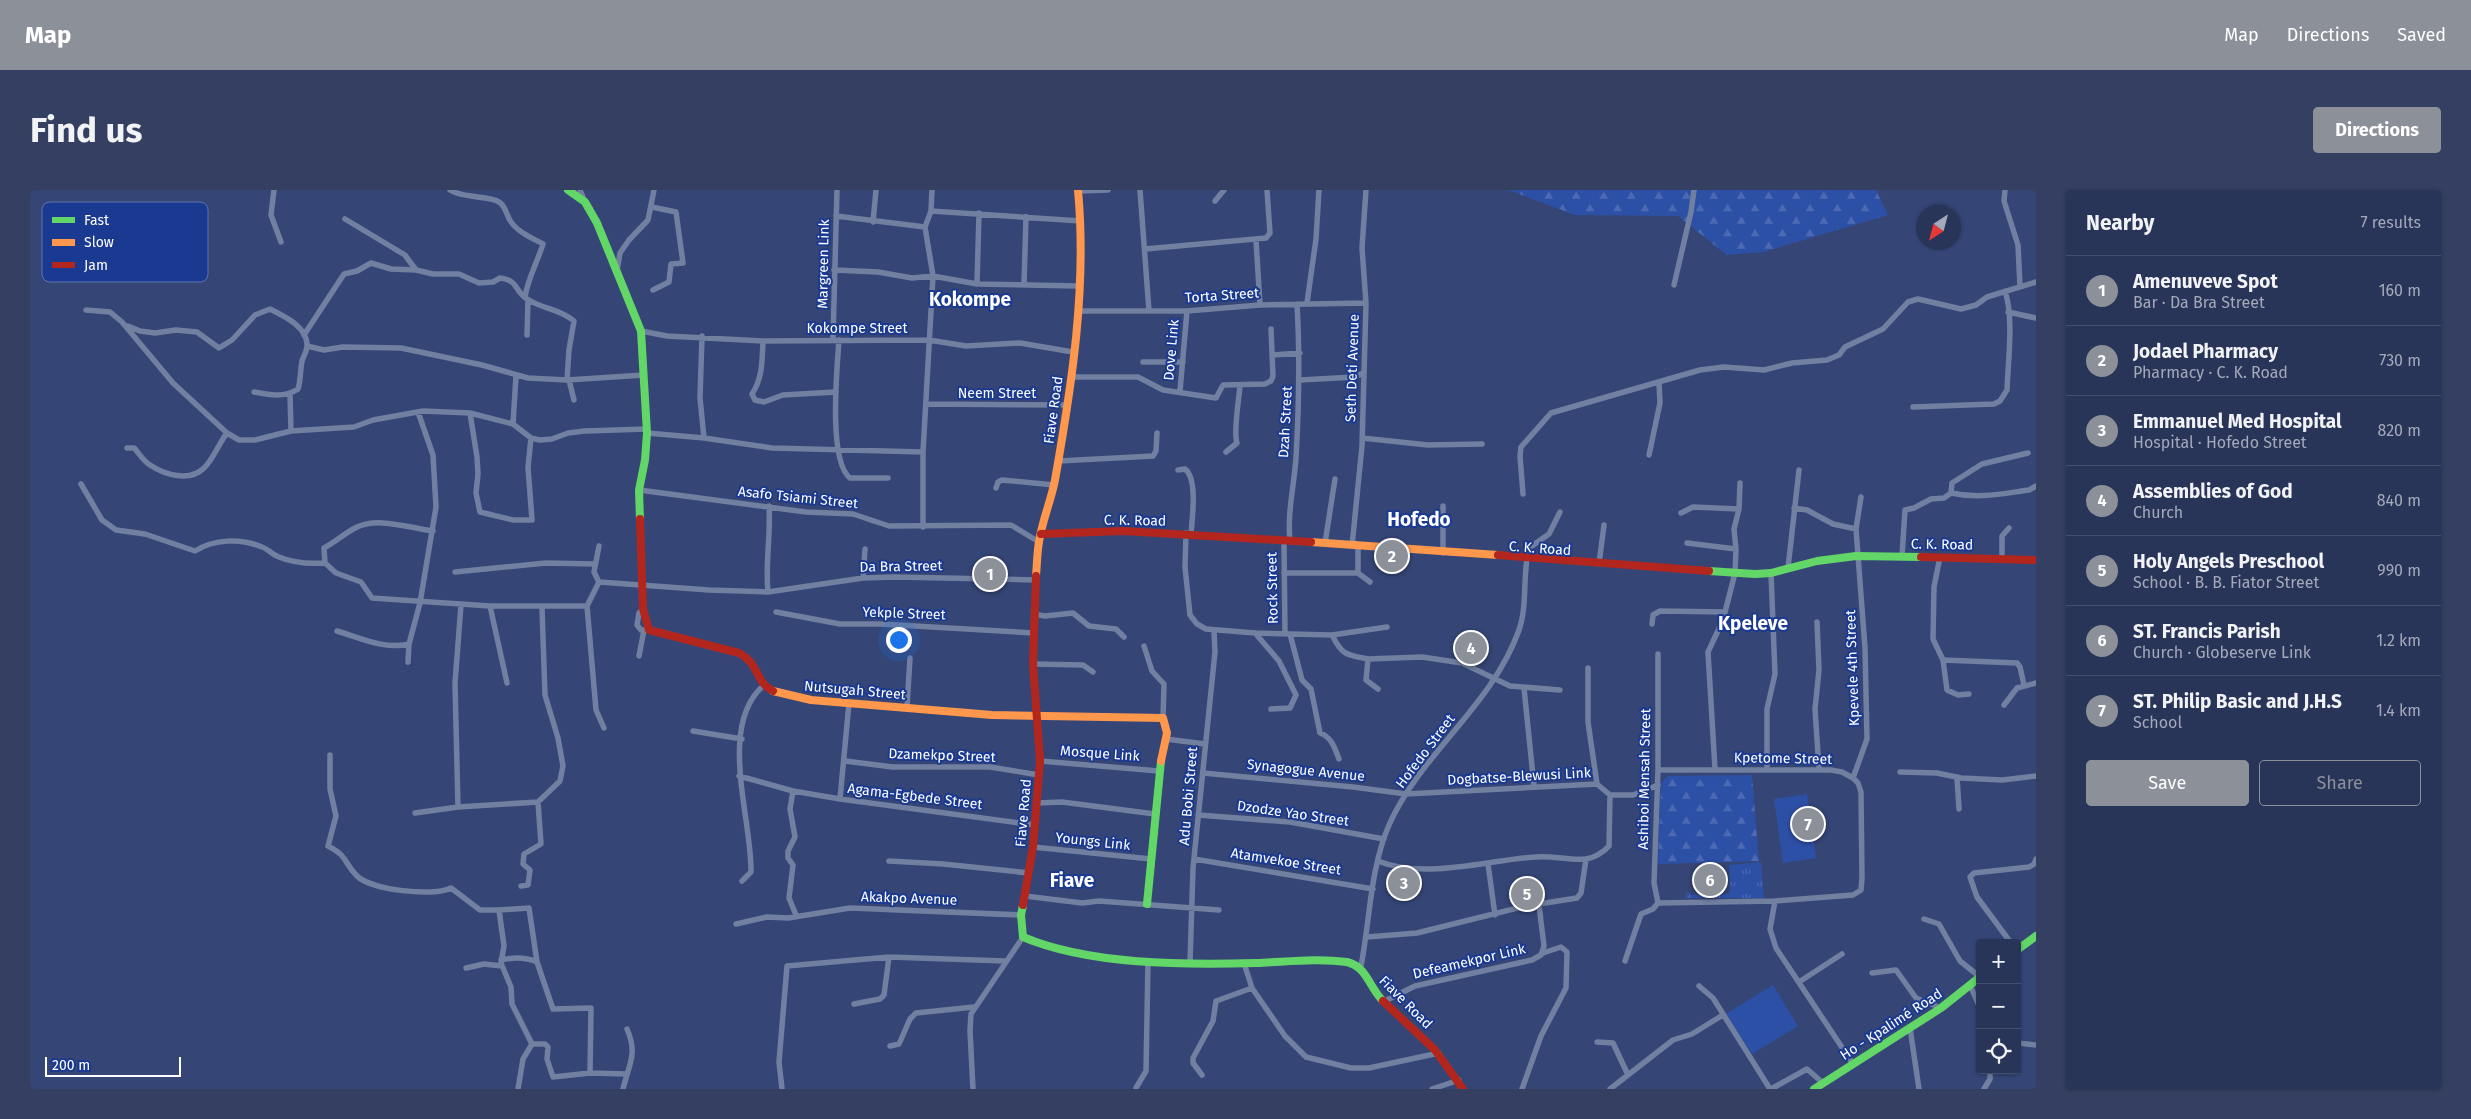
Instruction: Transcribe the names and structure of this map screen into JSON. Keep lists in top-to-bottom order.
{
  "streets": {
    "street": [
      "Margreen Link",
      "Torta Street",
      "Kokompe Street",
      "Dove Link",
      "Seth Deti Avenue",
      "Neem Street",
      "Fiave Road",
      "Dzah Street",
      "Asafo Tsiami Street",
      "C. K. Road",
      "Da Bra Street",
      "Rock Street",
      "Yekple Street",
      "Kpevele 4th Street",
      "Nutsugah Street",
      "Hofedo Street",
      "Mosque Link",
      "Dzamekpo Street",
      "Kpetome Street",
      "Synagogue Avenue",
      "Dogbatse-Blewusi Link",
      "Ashiboi Mensah Street",
      "Agama-Egbede Street",
      "Adu Bobi Street",
      "Dzodze Yao Street",
      "Youngs Link",
      "Atamvekoe Street",
      "Akakpo Avenue",
      "Defeamekpor Link",
      "Ho - Kpalimé Road"
    ]
  },
  "crossings": [
    ["Margreen Link", "Kokompe Street"],
    ["Torta Street", "Dove Link"],
    ["Torta Street", "Seth Deti Avenue"],
    ["Torta Street", "Fiave Road"],
    ["Torta Street", "Dzah Street"],
    ["Kokompe Street", "Fiave Road"],
    ["Seth Deti Avenue", "C. K. Road"],
    ["Neem Street", "Fiave Road"],
    ["Fiave Road", "Asafo Tsiami Street"],
    ["Fiave Road", "C. K. Road"],
    ["Fiave Road", "Da Bra Street"],
    ["Fiave Road", "Yekple Street"],
    ["Fiave Road", "Nutsugah Street"],
    ["Fiave Road", "Hofedo Street"],
    ["Fiave Road", "Mosque Link"],
    ["Fiave Road", "Dzamekpo Street"],
    ["Fiave Road", "Agama-Egbede Street"],
    ["Fiave Road", "Youngs Link"],
    ["Fiave Road", "Akakpo Avenue"],
    ["Fiave Road", "Defeamekpor Link"],
    ["Dzah Street", "C. K. Road"],
    ["Dzah Street", "Rock Street"],
    ["Asafo Tsiami Street", "C. K. Road"],
    ["C. K. Road", "Rock Street"],
    ["C. K. Road", "Kpevele 4th Street"],
    ["C. K. Road", "Hofedo Street"],
    ["Kpevele 4th Street", "Kpetome Street"],
    ["Hofedo Street", "Synagogue Avenue"],
    ["Hofedo Street", "Dogbatse-Blewusi Link"],
    ["Hofedo Street", "Dzodze Yao Street"],
    ["Hofedo Street", "Atamvekoe Street"],
    ["Kpetome Street", "Ashiboi Mensah Street"],
    ["Synagogue Avenue", "Dogbatse-Blewusi Link"],
    ["Synagogue Avenue", "Adu Bobi Street"],
    ["Adu Bobi Street", "Dzodze Yao Street"],
    ["Adu Bobi Street", "Atamvekoe Street"]
  ],
  "districts": [
    "Kokompe",
    "Hofedo",
    "Kpeleve",
    "Fiave"
  ],
  "legend": ["Fast", "Slow", "Jam"],
  "scale_bar": "200 m",
  "north": "bottom left",
  "page": {
    "header": "Map",
    "nav": ["Map", "Directions", "Saved"],
    "buttons": [
      "Directions",
      ["Save", "Share"]
    ],
    "title": "Find us",
    "heading": ["Nearby", "7 results"],
    "list": [
      {
        "mark": "1",
        "name": "Amenuveve Spot",
        "note": "Bar · Da Bra Street",
        "value": "160 m"
      },
      {
        "mark": "2",
        "name": "Jodael Pharmacy",
        "note": "Pharmacy · C. K. Road",
        "value": "730 m"
      },
      {
        "mark": "3",
        "name": "Emmanuel Med Hospital",
        "note": "Hospital · Hofedo Street",
        "value": "820 m"
      },
      {
        "mark": "4",
        "name": "Assemblies of God",
        "note": "Church",
        "value": "840 m"
      },
      {
        "mark": "5",
        "name": "Holy Angels Preschool",
        "note": "School · B. B. Fiator Street",
        "value": "990 m"
      },
      {
        "mark": "6",
        "name": "ST. Francis Parish",
        "note": "Church · Globeserve Link",
        "value": "1.2 km"
      },
      {
        "mark": "7",
        "name": "ST. Philip Basic and J.H.S",
        "note": "School",
        "value": "1.4 km"
      }
    ],
    "pins": [
      "2",
      "1",
      "4",
      "7",
      "6",
      "3",
      "5"
    ],
    "map_buttons": ["+", "−"],
    "scale": "200 m"
  }
}
